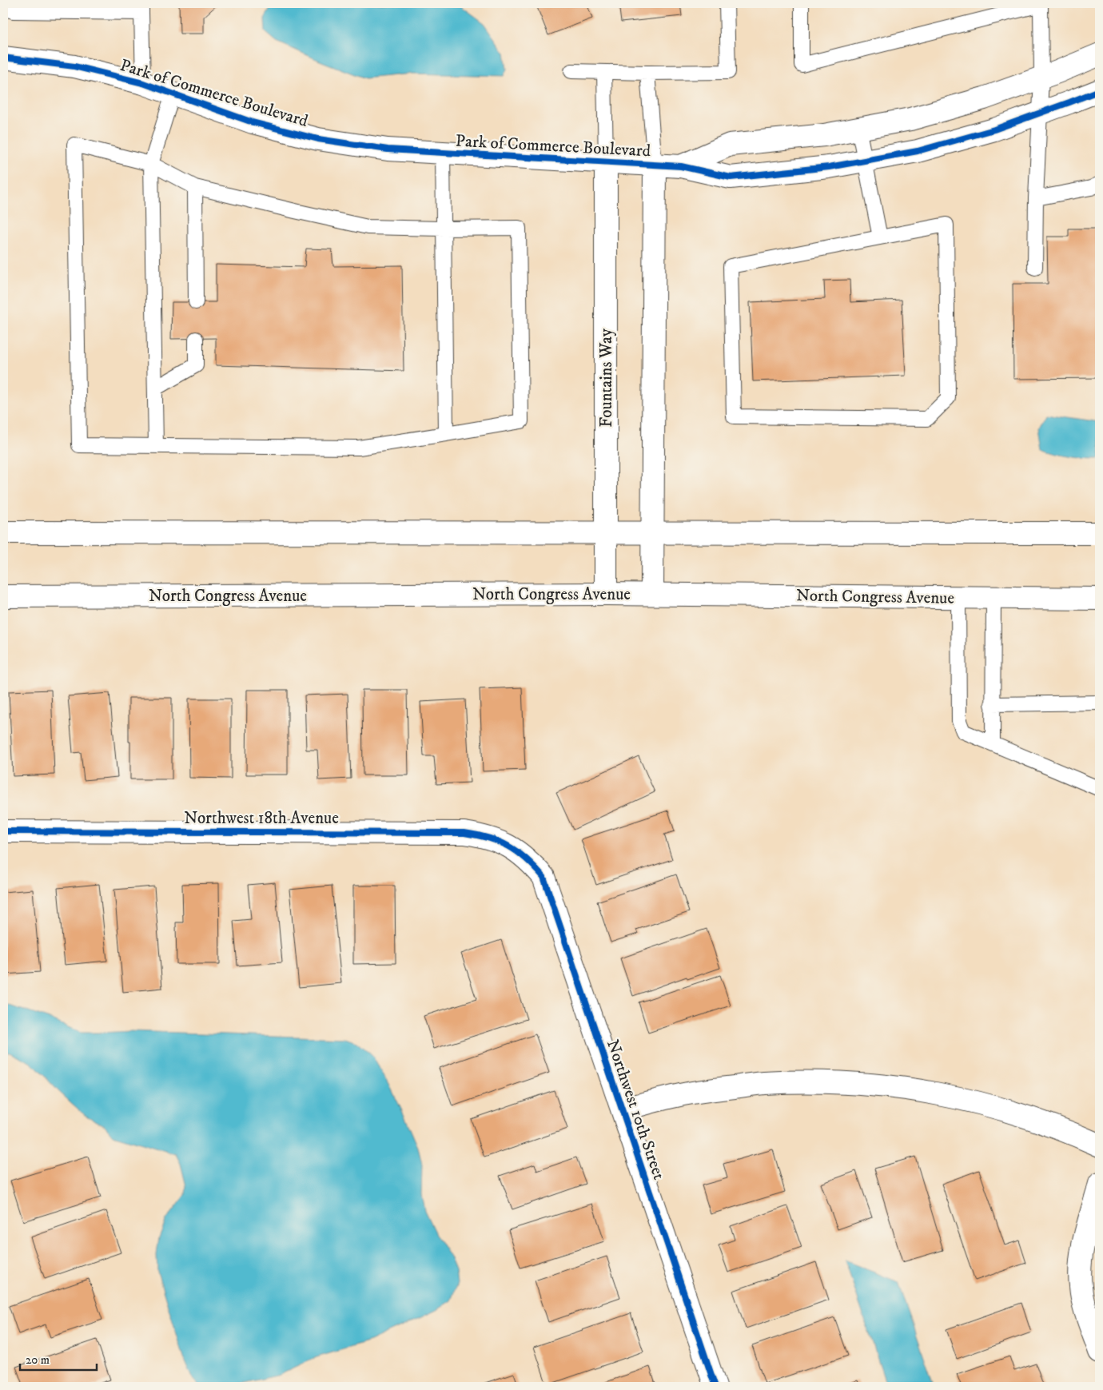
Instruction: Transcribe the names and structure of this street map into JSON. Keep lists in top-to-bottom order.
{
  "streets": {
    "street": [
      "Park of Commerce Boulevard",
      "Fountains Way",
      "North Congress Avenue",
      "Northwest 18th Avenue",
      "Northwest 10th Street"
    ]
  },
  "crossings": [
    ["Park of Commerce Boulevard", "Fountains Way"],
    ["Fountains Way", "North Congress Avenue"],
    ["Northwest 18th Avenue", "Northwest 10th Street"]
  ],
  "scale_bar": "20 m"
}
